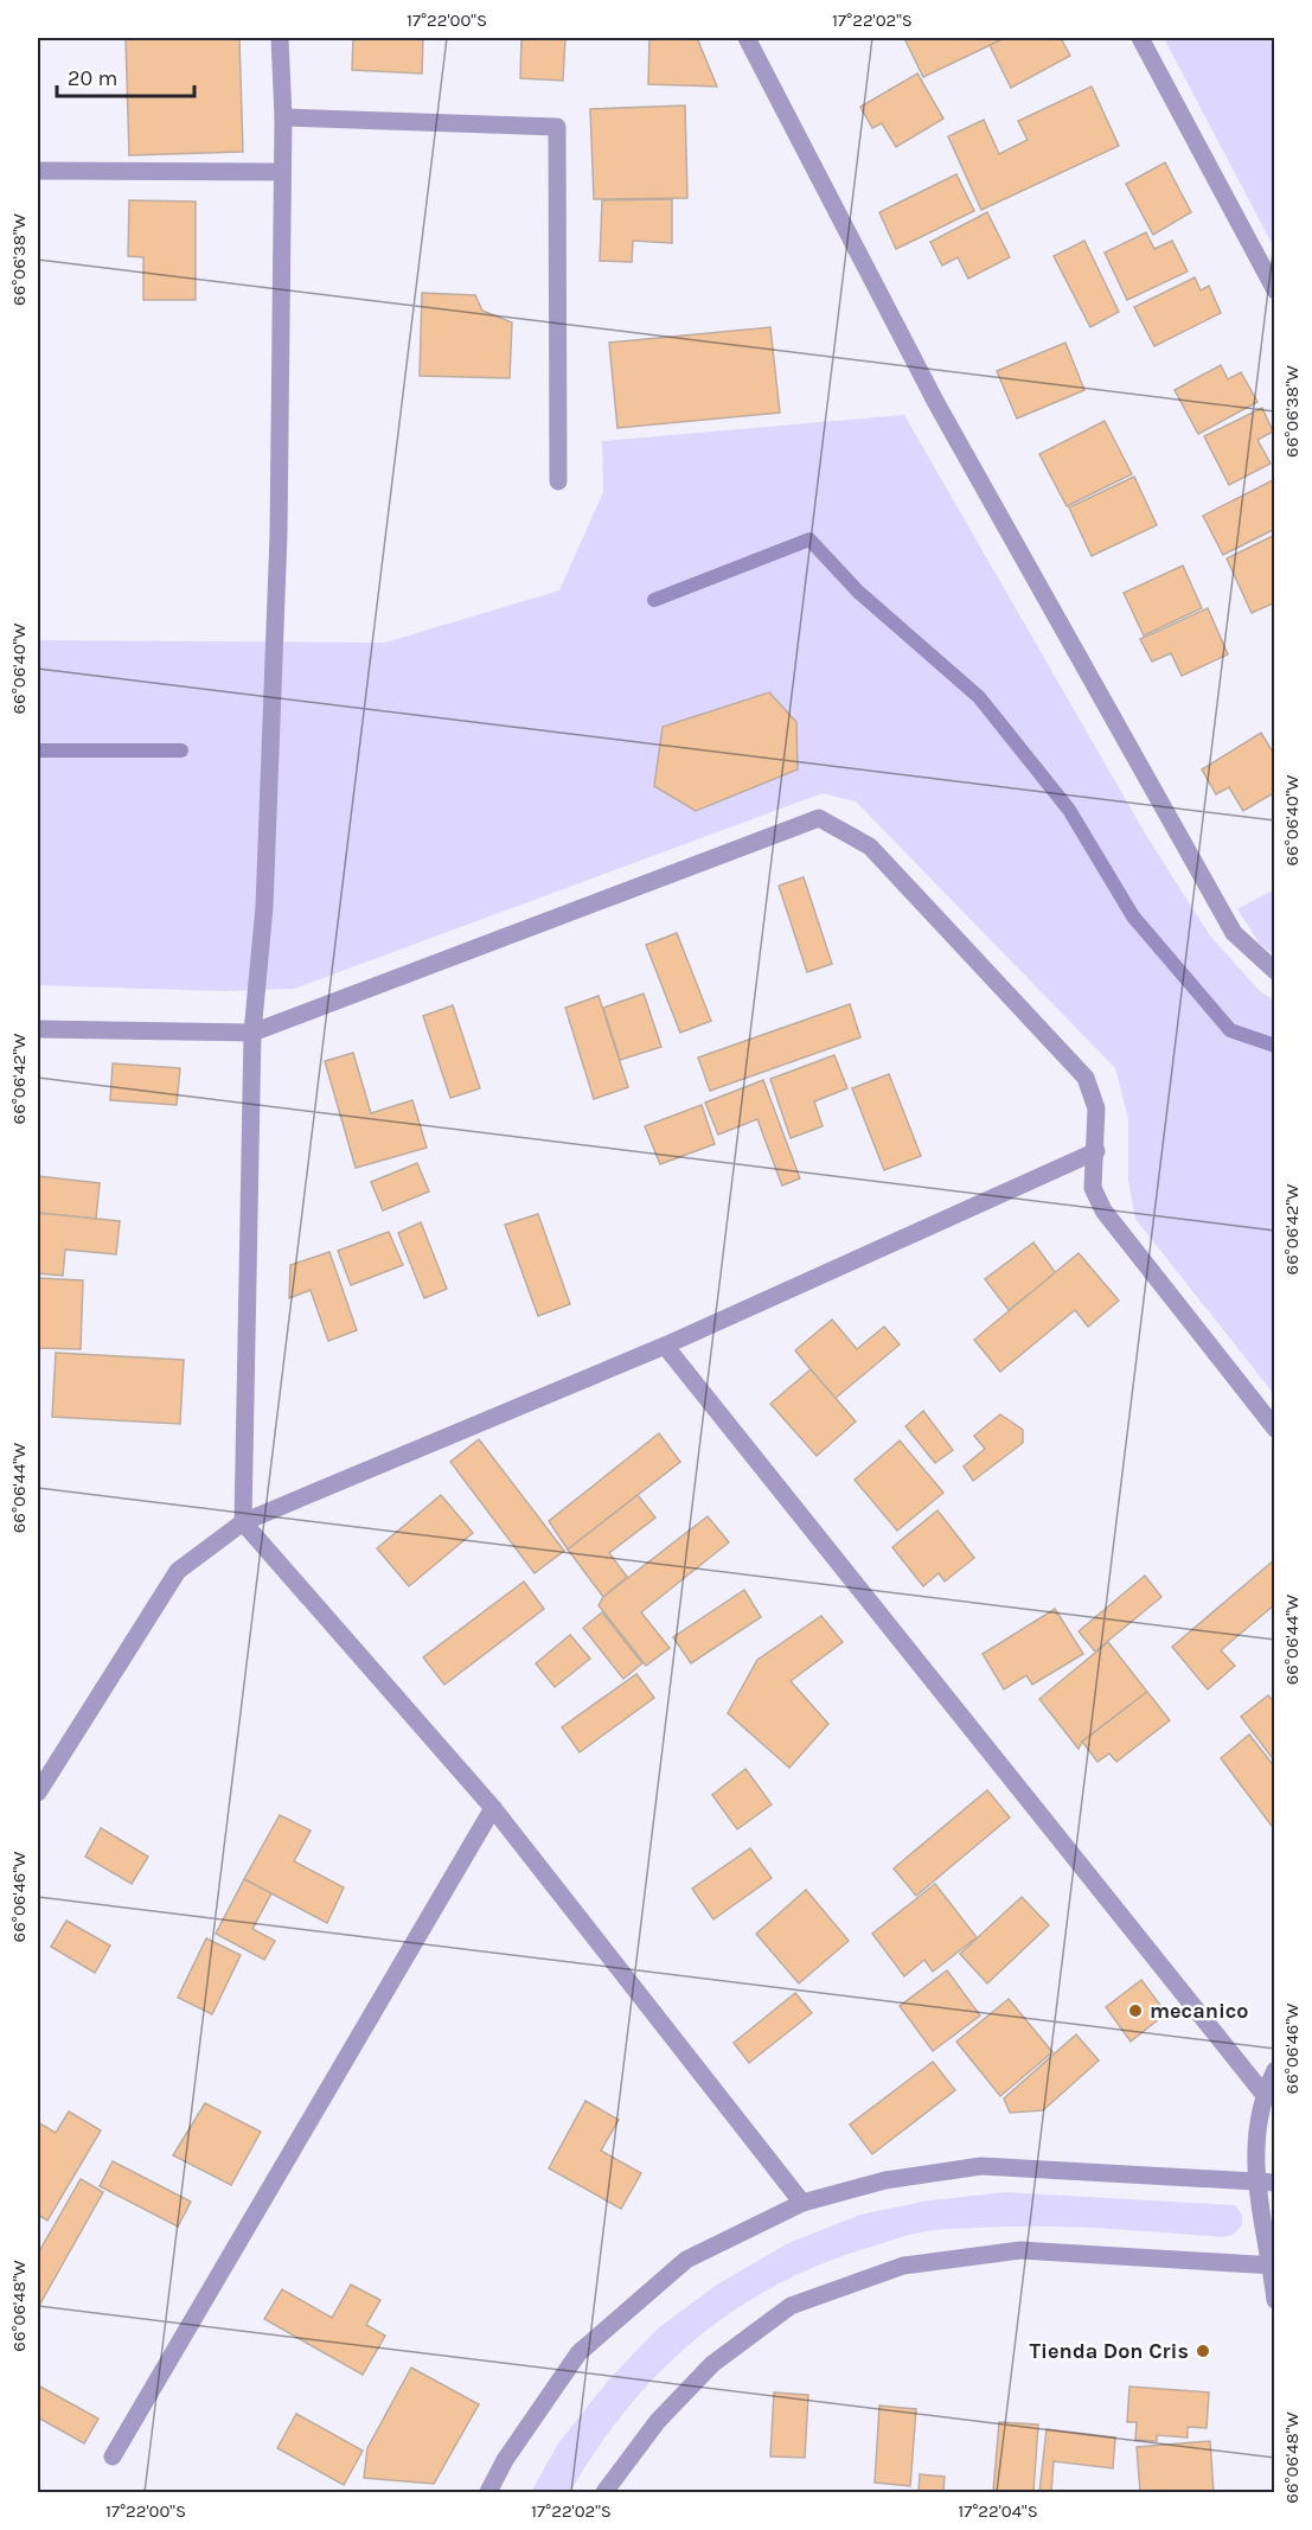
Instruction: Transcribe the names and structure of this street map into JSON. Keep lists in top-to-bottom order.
{
  "places": ["mecanico", "Tienda Don Cris"],
  "scale_bar": "20 m",
  "coordinates": [
    "17°22'00\"S",
    "17°22'02\"S",
    "66°06'38\"W",
    "66°06'40\"W",
    "66°06'42\"W",
    "66°06'44\"W",
    "66°06'46\"W",
    "66°06'48\"W",
    "17°22'04\"S"
  ]
}
